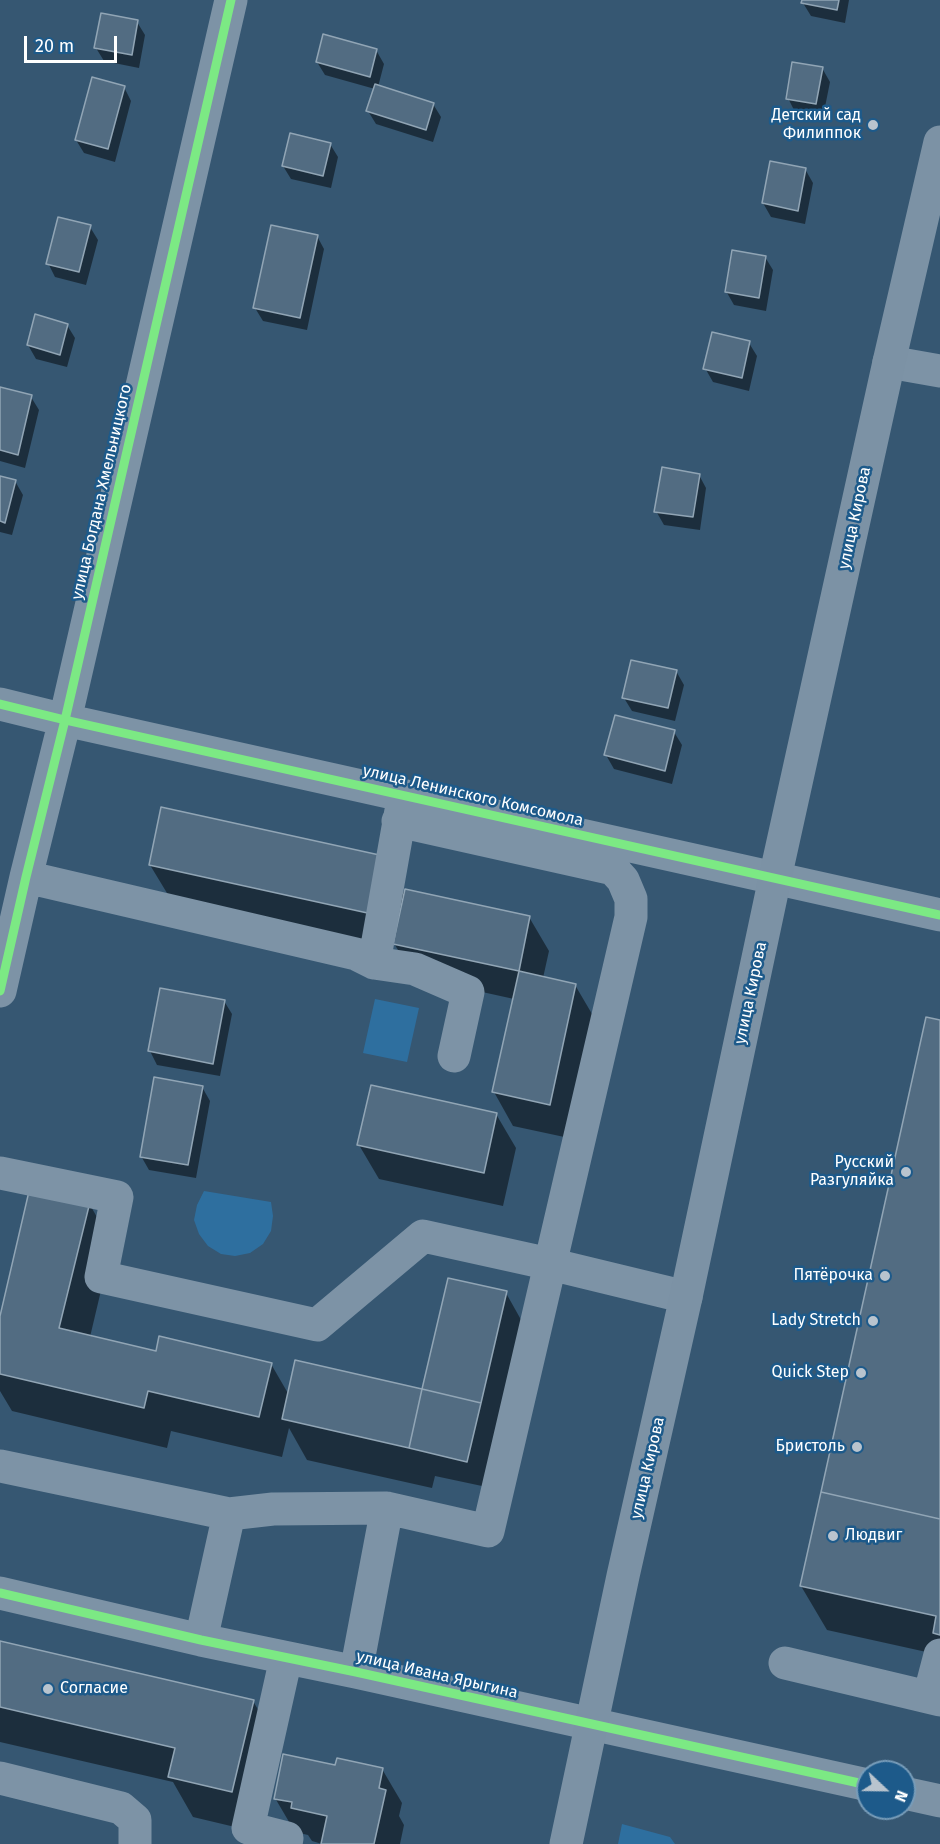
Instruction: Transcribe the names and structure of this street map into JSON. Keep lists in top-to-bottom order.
{
  "streets": {
    "main road": ["улица Кирова"],
    "street": ["улица Богдана Хмельницкого", "улица Ленинского Комсомола", "улица Ивана Ярыгина"]
  },
  "crossings": [
    ["улица Богдана Хмельницкого", "улица Ленинского Комсомола"],
    ["улица Кирова", "улица Ленинского Комсомола"],
    ["улица Кирова", "улица Ивана Ярыгина"]
  ],
  "places": [
    "Детский сад Филиппок",
    "Русский Разгуляйка",
    "Пятёрочка",
    "Lady Stretch",
    "Quick Step",
    "Бристоль",
    "Людвиг",
    "Согласие"
  ],
  "scale_bar": "20 m",
  "north": "right"
}
